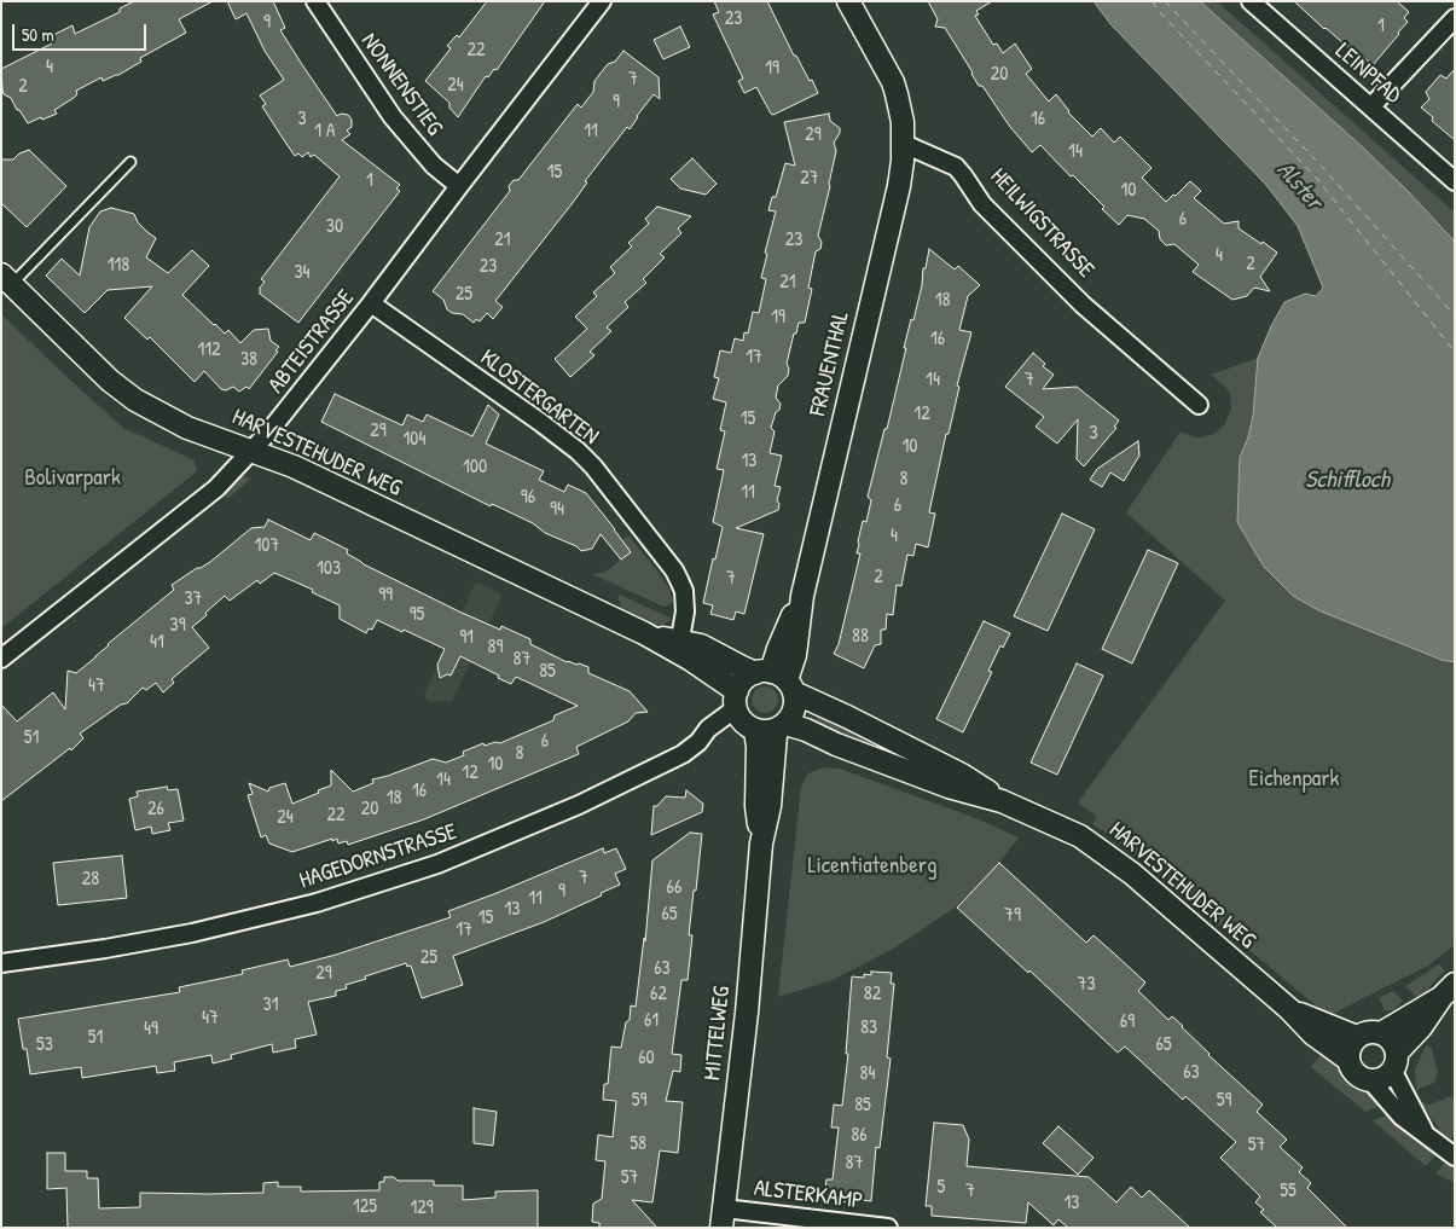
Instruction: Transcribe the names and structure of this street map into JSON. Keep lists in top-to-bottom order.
{
  "streets": {
    "street": [
      "LEINPFAD",
      "NONNENSTIEG",
      "HEILWIGSTRASSE",
      "ABTEISTRASSE",
      "FRAUENTHAL",
      "KLOSTERGARTEN",
      "HARVESTEHUDER WEG",
      "HAGEDORNSTRASSE",
      "MITTELWEG",
      "ALSTERKAMP"
    ]
  },
  "crossings": [
    ["NONNENSTIEG", "ABTEISTRASSE"],
    ["HEILWIGSTRASSE", "FRAUENTHAL"],
    ["ABTEISTRASSE", "KLOSTERGARTEN"],
    ["ABTEISTRASSE", "HARVESTEHUDER WEG"],
    ["FRAUENTHAL", "HARVESTEHUDER WEG"],
    ["FRAUENTHAL", "HAGEDORNSTRASSE"],
    ["FRAUENTHAL", "MITTELWEG"],
    ["KLOSTERGARTEN", "HARVESTEHUDER WEG"],
    ["HARVESTEHUDER WEG", "HAGEDORNSTRASSE"],
    ["HARVESTEHUDER WEG", "MITTELWEG"],
    ["HAGEDORNSTRASSE", "MITTELWEG"],
    ["MITTELWEG", "ALSTERKAMP"]
  ],
  "water": ["Alster", "Schiffloch"],
  "parks": ["Bolivarpark", "Eichenpark", "Licentiatenberg"],
  "house_numbers": [
    "23",
    "9",
    "1",
    "22",
    "4",
    "19",
    "20",
    "7",
    "24",
    "2",
    "9",
    "3",
    "16",
    "1 A",
    "11",
    "29",
    "14",
    "15",
    "27",
    "1",
    "10",
    "6",
    "30",
    "21",
    "23",
    "4",
    "2",
    "118",
    "23",
    "34",
    "21",
    "25",
    "18",
    "19",
    "16",
    "112",
    "17",
    "38",
    "14",
    "7",
    "12",
    "15",
    "29",
    "3",
    "104",
    "10",
    "13",
    "100",
    "8",
    "11",
    "96",
    "6",
    "94",
    "4",
    "107",
    "103",
    "2",
    "7",
    "99",
    "37",
    "95",
    "39",
    "88",
    "91",
    "41",
    "89",
    "87",
    "85",
    "47",
    "51",
    "6",
    "8",
    "10",
    "12",
    "14",
    "16",
    "18",
    "26",
    "20",
    "22",
    "24",
    "7",
    "28",
    "66",
    "9",
    "11",
    "13",
    "65",
    "79",
    "15",
    "17",
    "25",
    "63",
    "29",
    "73",
    "62",
    "82",
    "31",
    "47",
    "61",
    "69",
    "83",
    "49",
    "51",
    "53",
    "65",
    "60",
    "63",
    "84",
    "59",
    "59",
    "85",
    "86",
    "58",
    "57",
    "87",
    "57",
    "5",
    "7",
    "55",
    "13",
    "125",
    "129"
  ],
  "scale_bar": "50 m"
}
